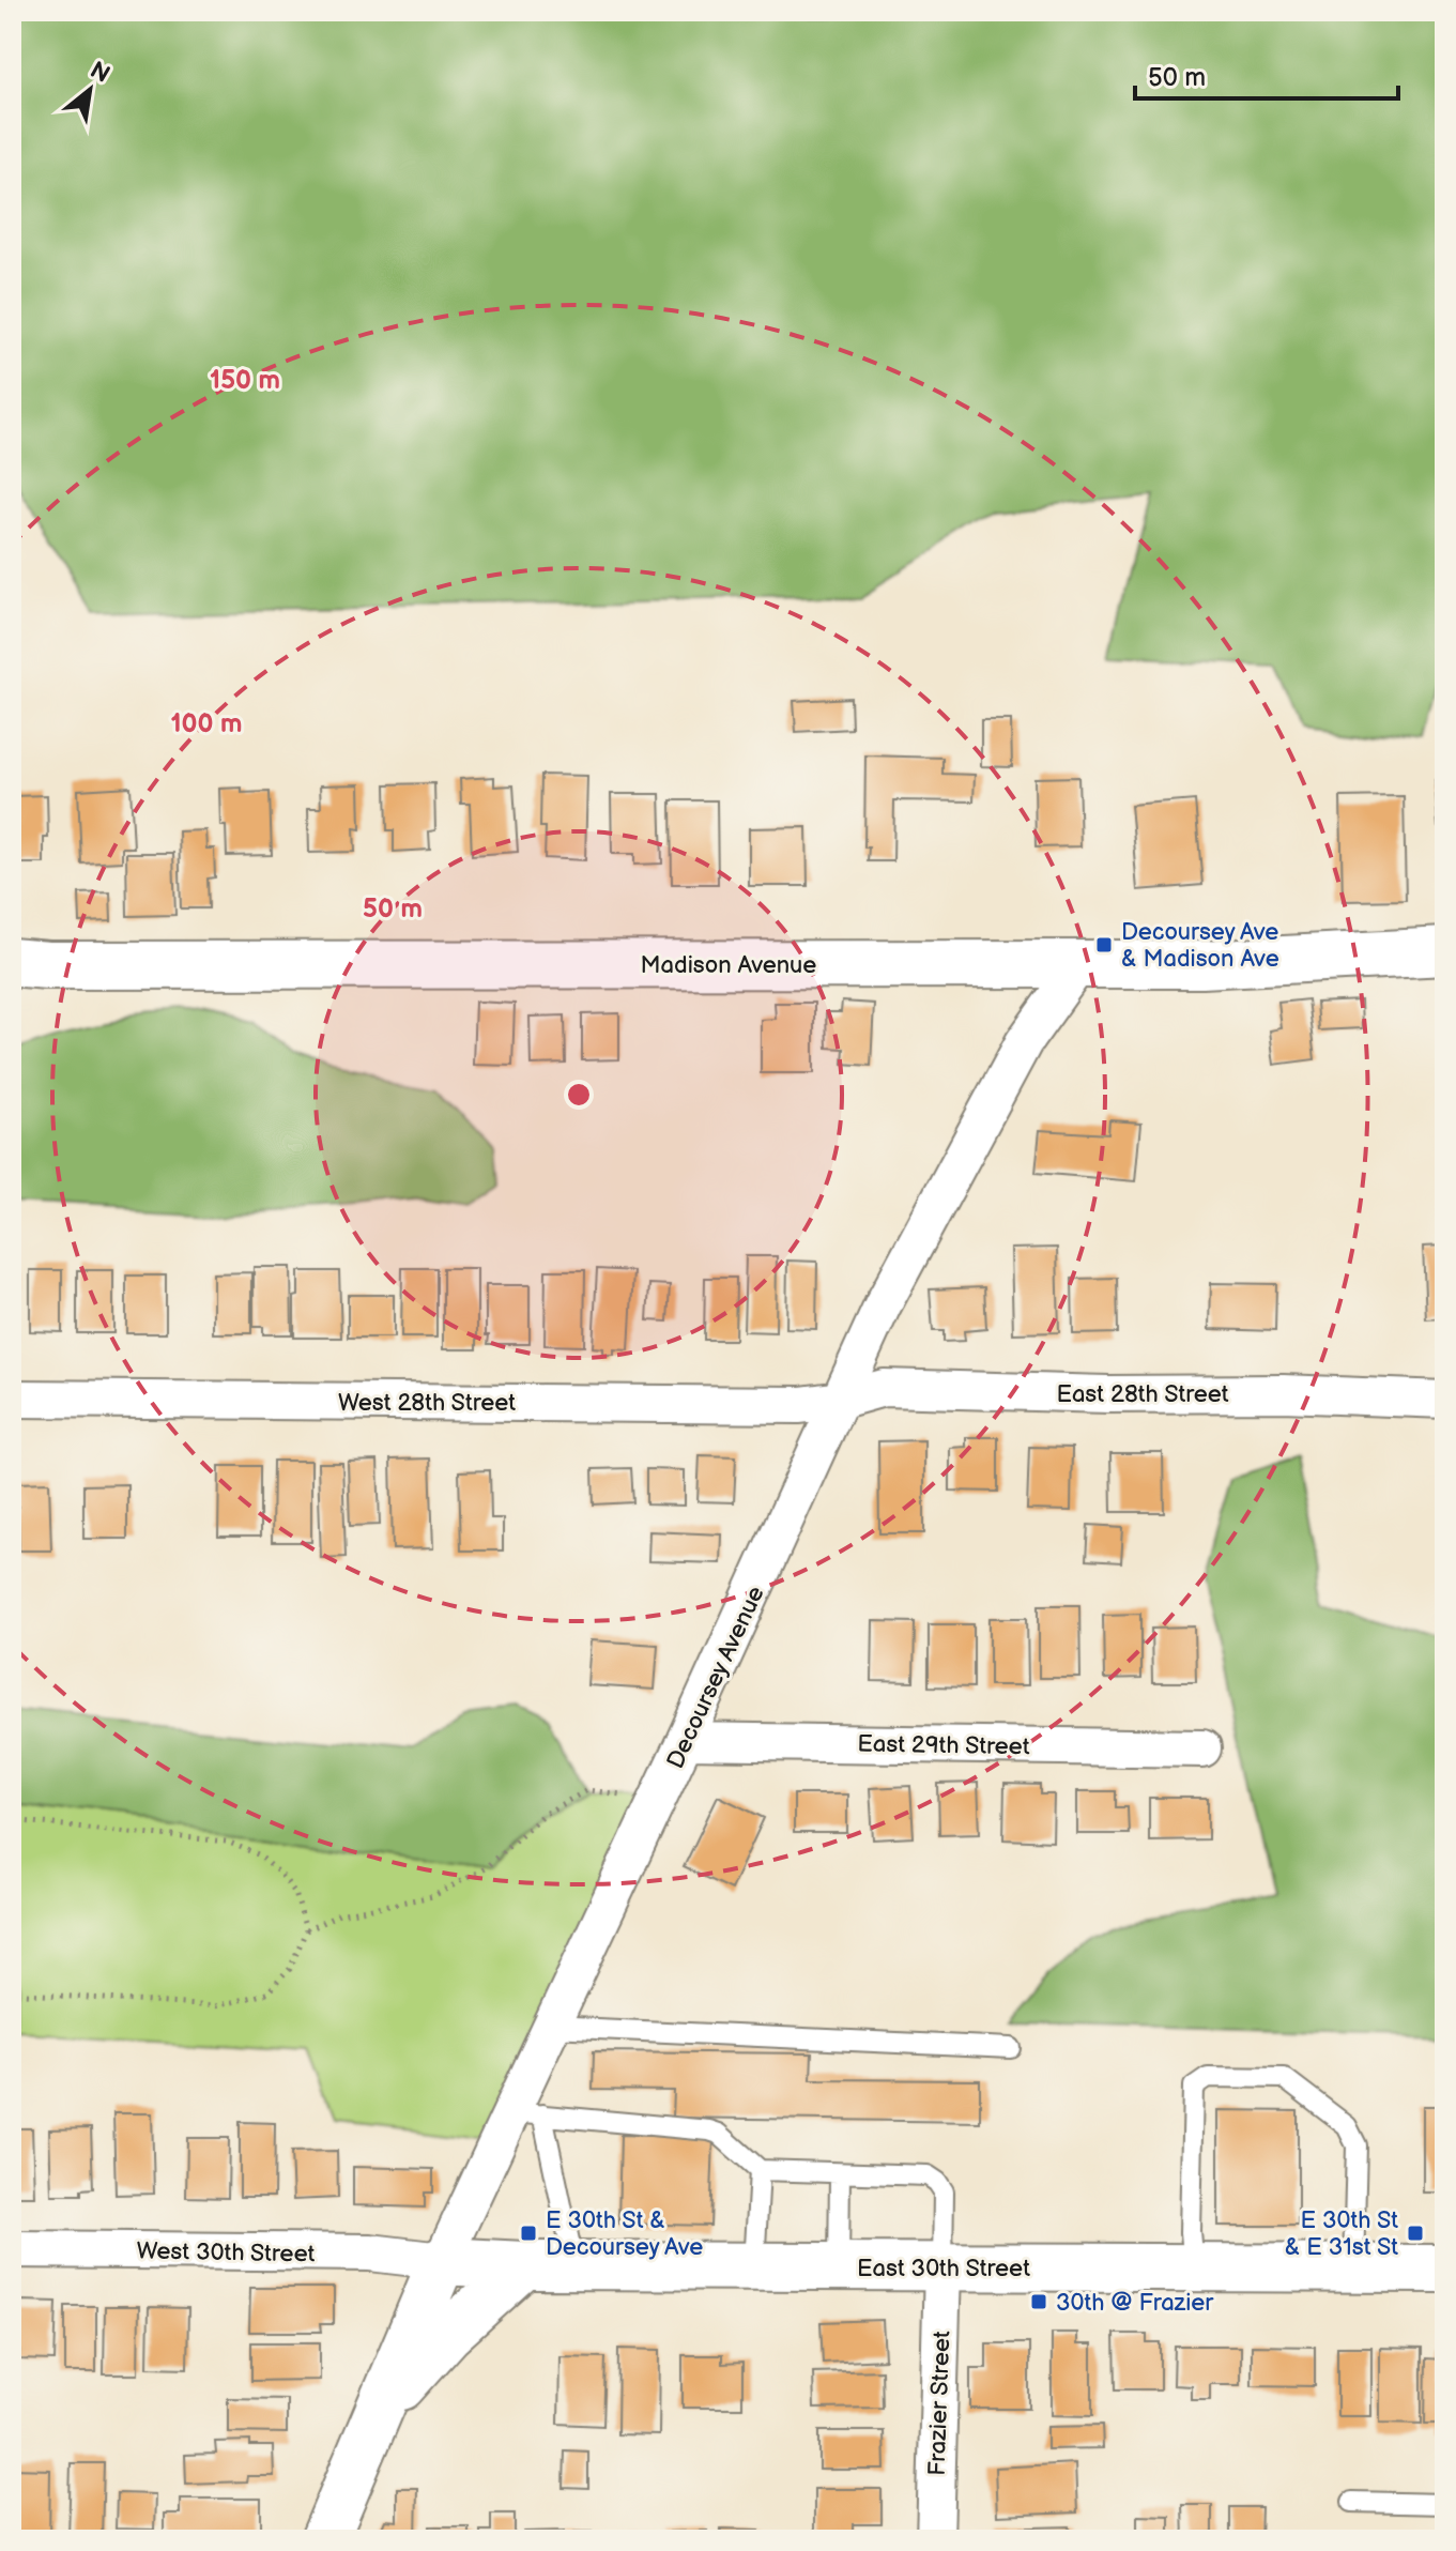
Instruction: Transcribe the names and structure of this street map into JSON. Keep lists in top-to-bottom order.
{
  "streets": {
    "main road": ["Madison Avenue", "Decoursey Avenue", "East 30th Street"],
    "street": [
      "East 28th Street",
      "West 28th Street",
      "East 29th Street",
      "West 30th Street",
      "Frazier Street"
    ]
  },
  "crossings": [
    ["Madison Avenue", "Decoursey Avenue"],
    ["East 28th Street", "West 28th Street"],
    ["East 28th Street", "Decoursey Avenue"],
    ["West 28th Street", "Decoursey Avenue"],
    ["Decoursey Avenue", "East 29th Street"],
    ["Decoursey Avenue", "West 30th Street"],
    ["Decoursey Avenue", "East 30th Street"],
    ["West 30th Street", "East 30th Street"],
    ["East 30th Street", "Frazier Street"]
  ],
  "places": {
    "transit": [
      "Decoursey Ave & Madison Ave",
      "E 30th St & Decoursey Ave",
      "E 30th St & E 31st St",
      "30th @ Frazier"
    ]
  },
  "scale_bar": "50 m",
  "north": "top right",
  "rings": ["150 m", "100 m", "50 m"]
}
